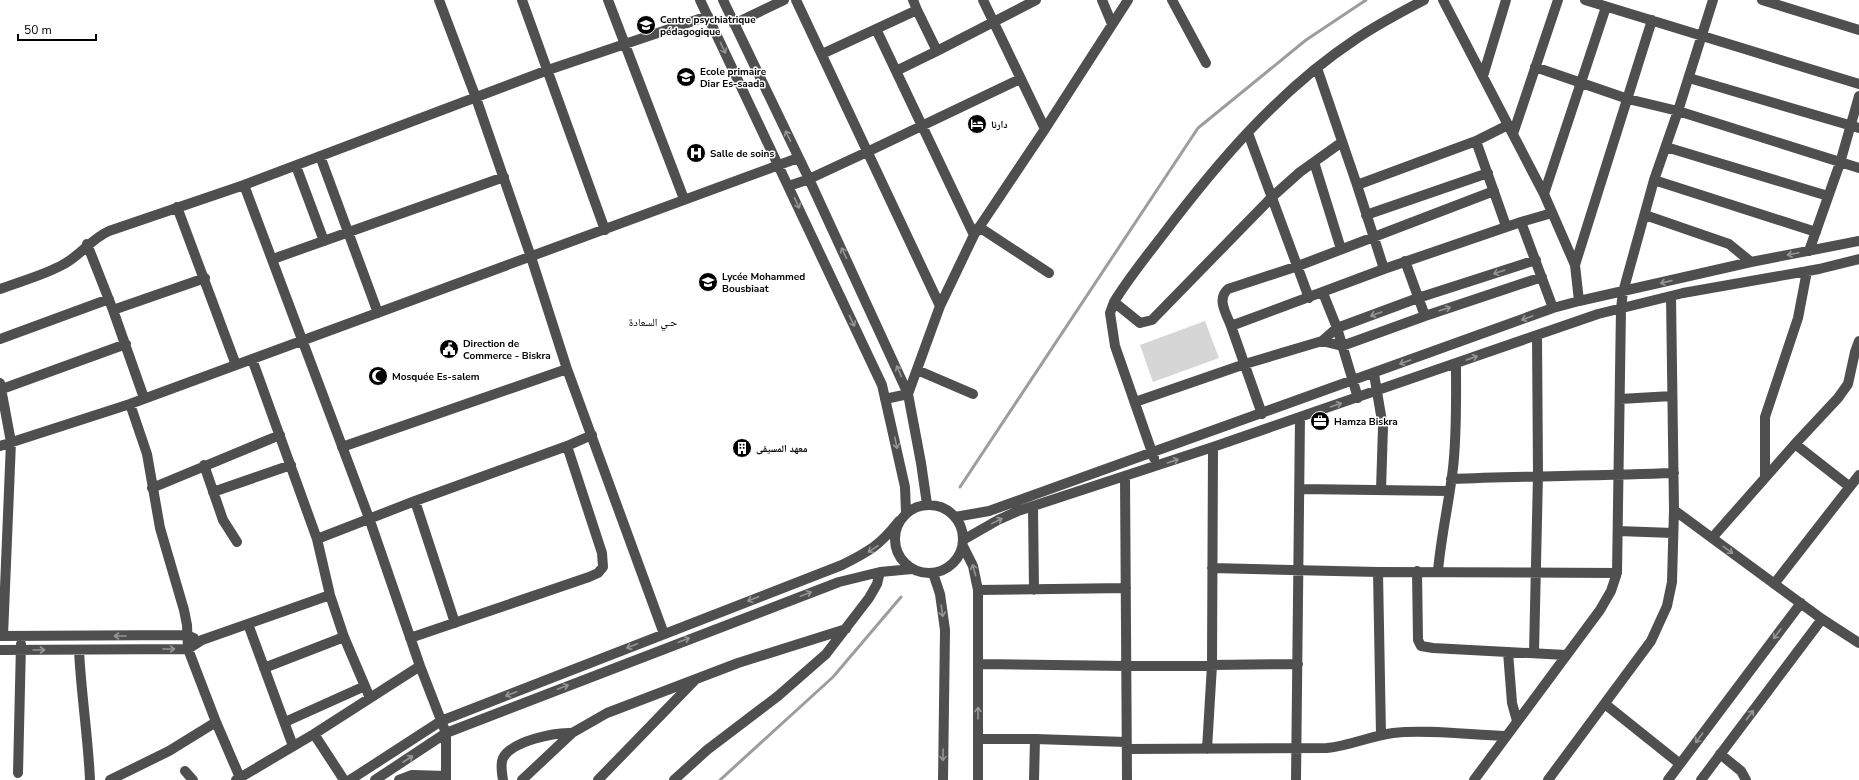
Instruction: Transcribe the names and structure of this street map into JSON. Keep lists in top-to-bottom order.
{
  "districts": ["حـي السعادة"],
  "places": {
    "school or university": ["Centre psychiatrique pédagogique", "Ecole primaire Diar Es-saada", "Lycée Mohammed Bousbiaat"],
    "hotel": ["دارنا"],
    "hospital": ["Salle de soins"],
    "public building": ["Direction de Commerce - Biskra"],
    "mosque": ["Mosquée Es-salem"],
    "office": ["Hamza Biskra"],
    "building": ["معهد المسيقى"]
  },
  "scale_bar": "50 m"
}
